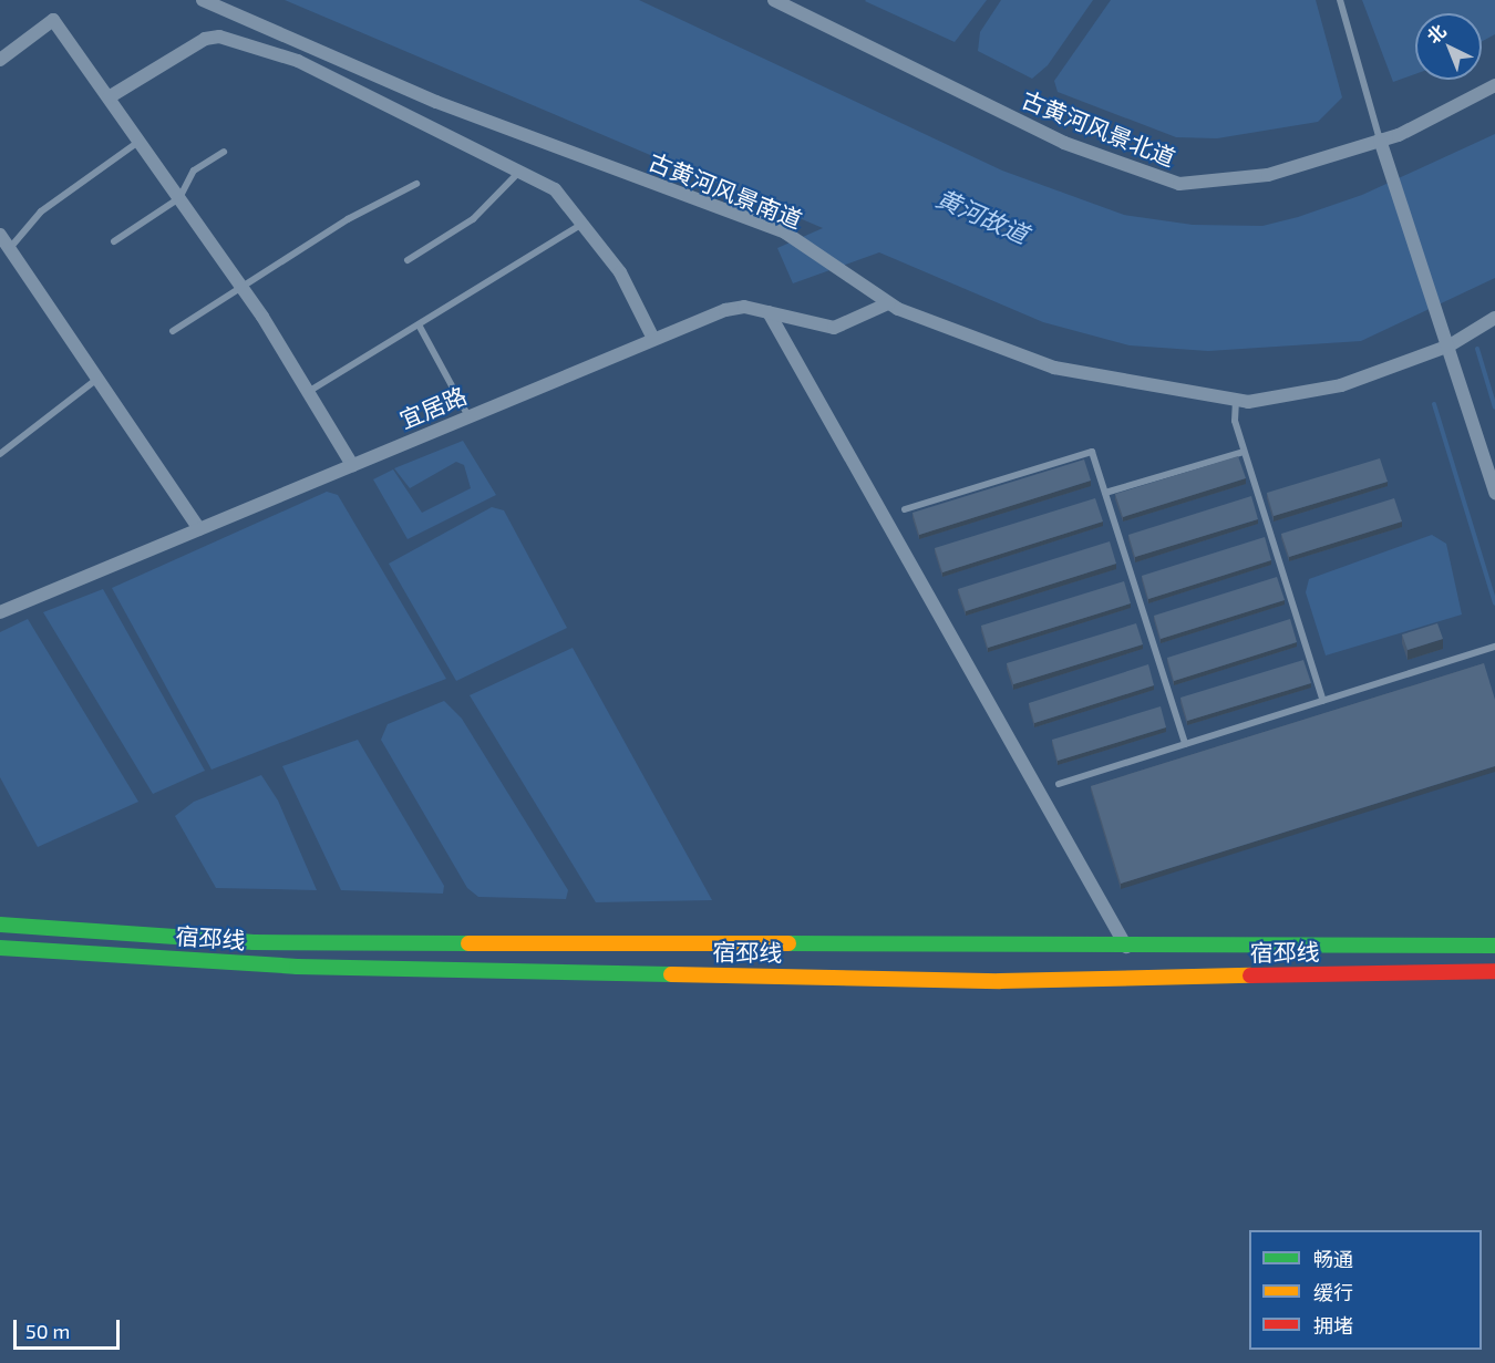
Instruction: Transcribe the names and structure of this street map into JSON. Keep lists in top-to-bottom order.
{
  "streets": {
    "main road": ["宿邳线"],
    "street": ["古黄河风景北道", "古黄河风景南道", "宜居路"]
  },
  "crossings": [
    ["古黄河风景南道", "宜居路"]
  ],
  "water": ["黄河故道"],
  "legend": ["畅通", "缓行", "拥堵"],
  "scale_bar": "50 m",
  "north": "top left"
}
